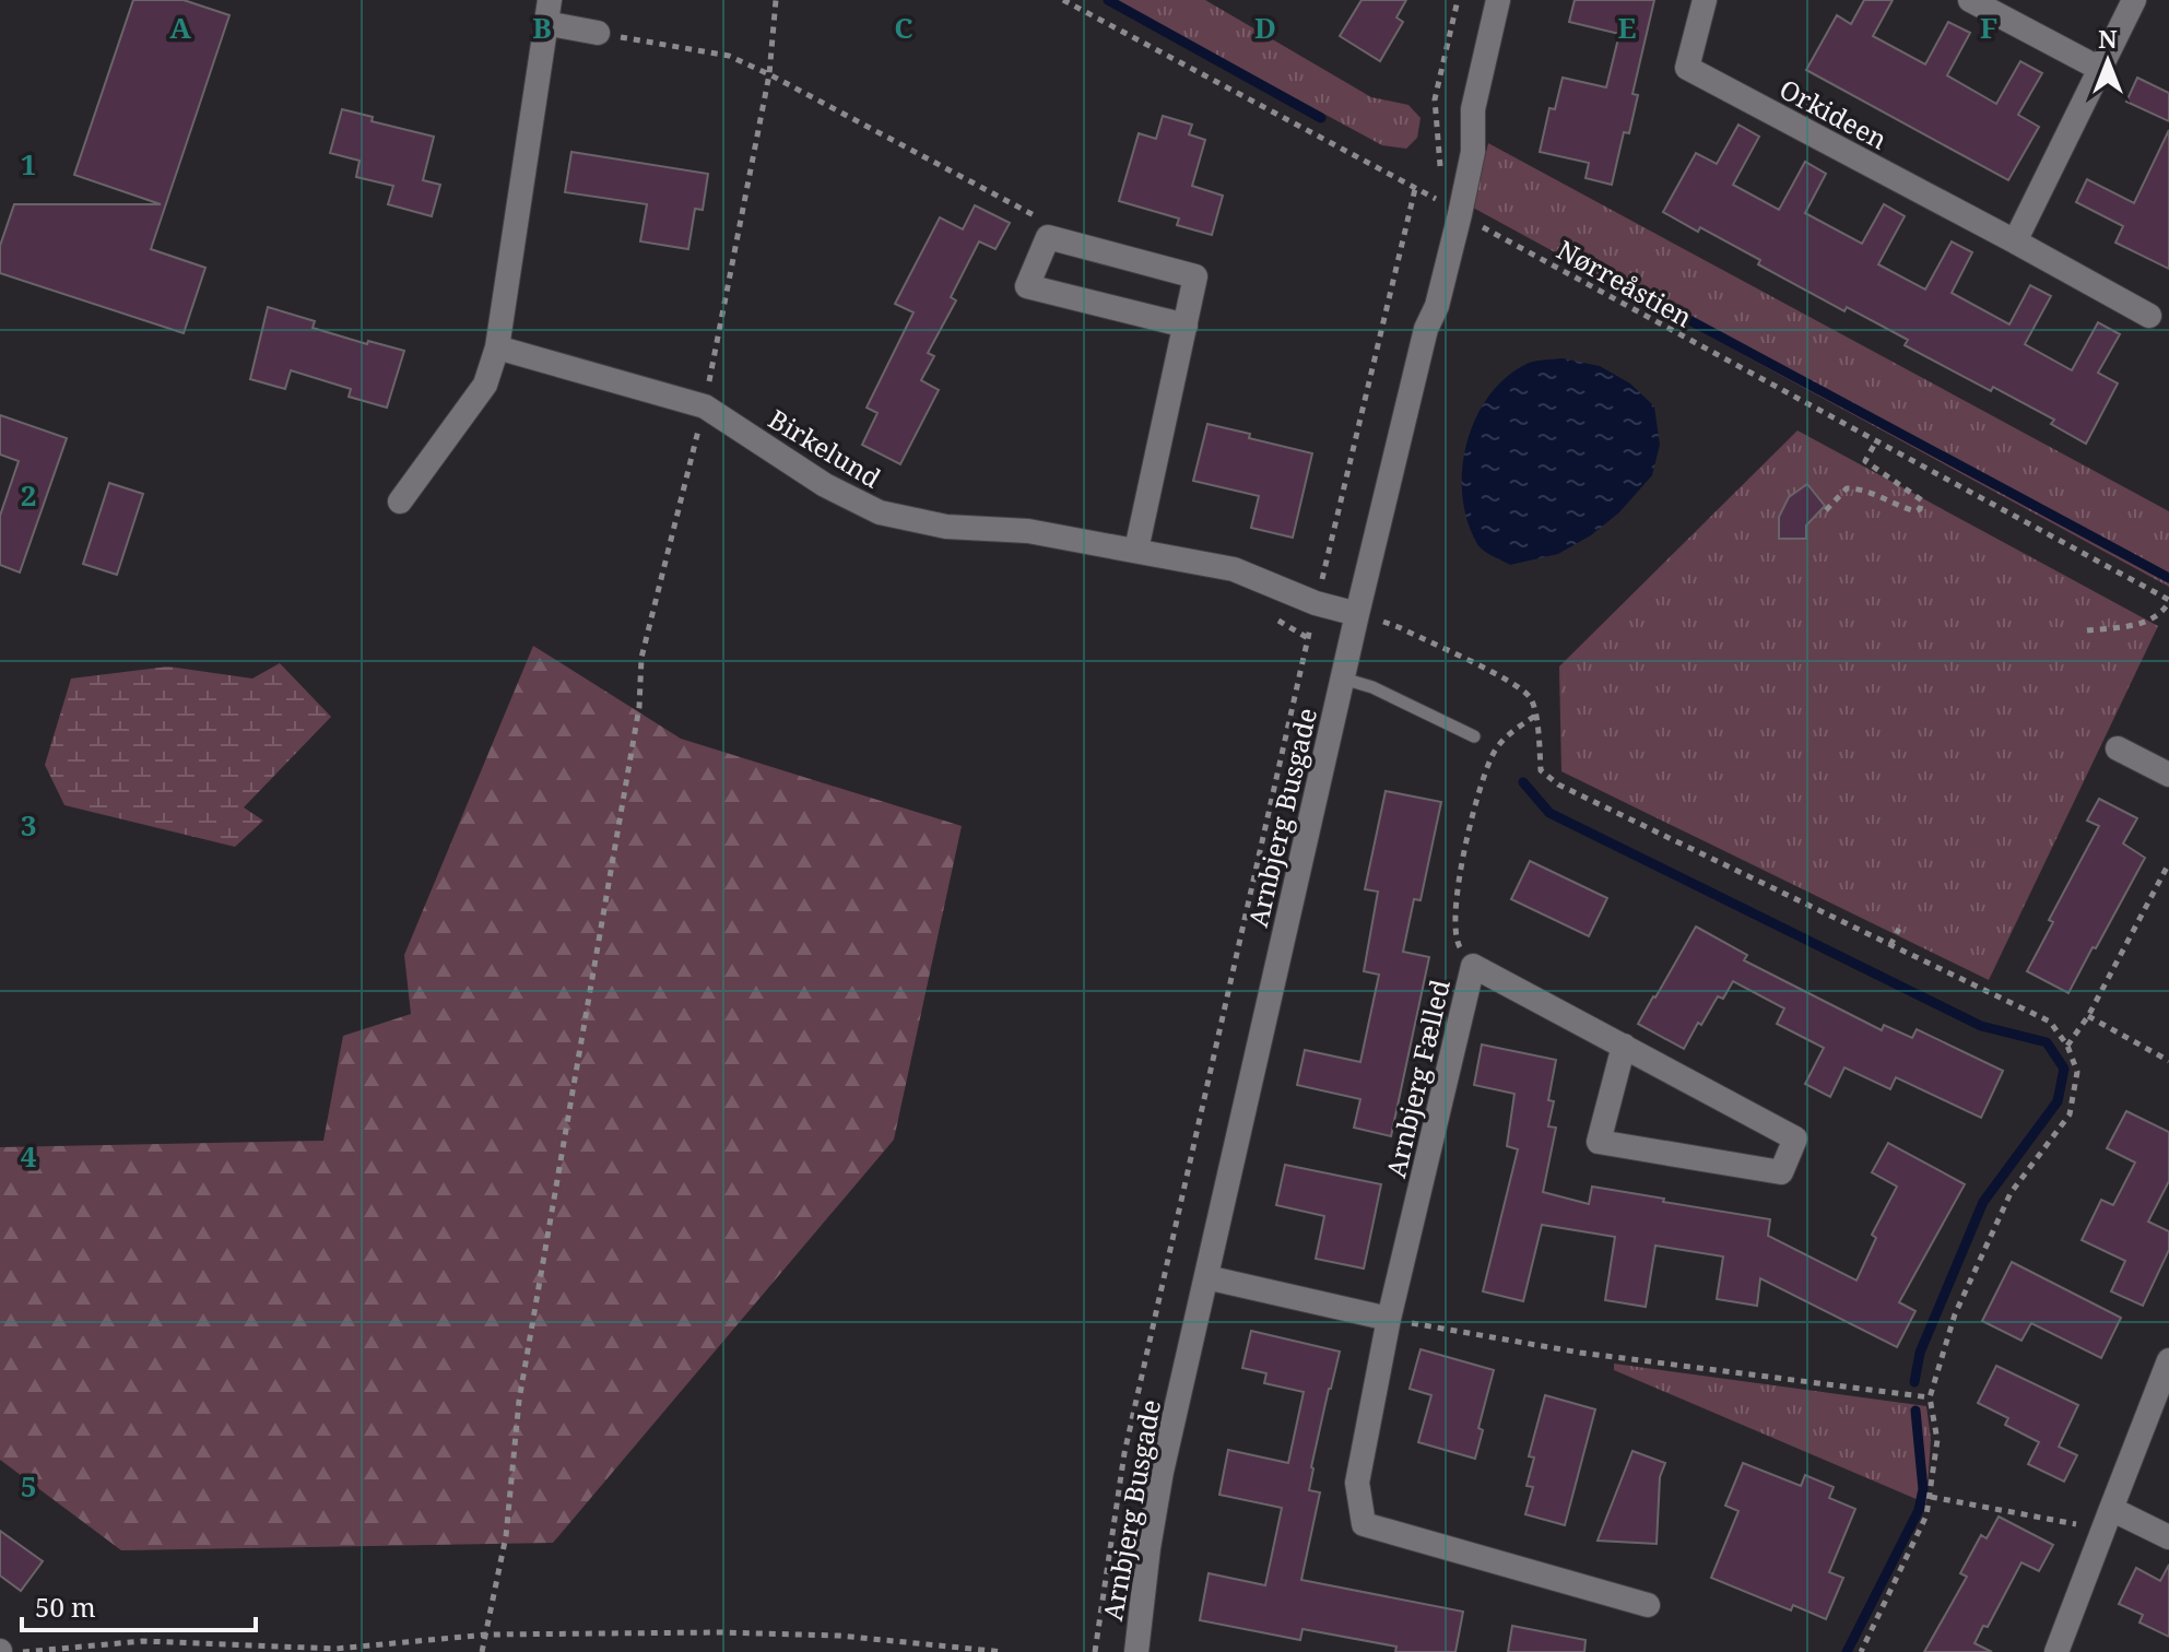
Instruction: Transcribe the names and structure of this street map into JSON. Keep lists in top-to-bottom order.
{
  "streets": {
    "street": [
      "Orkideen",
      "Birkelund",
      "Arnbjerg Busgade",
      "Arnbjerg Fælled"
    ],
    "path": ["Nørreåstien"]
  },
  "crossings": [
    ["Nørreåstien", "Arnbjerg Busgade"],
    ["Birkelund", "Arnbjerg Busgade"]
  ],
  "scale_bar": "50 m",
  "north": "top",
  "grid": {
    "columns": [
      "A",
      "B",
      "C",
      "D",
      "E",
      "F"
    ],
    "rows": [
      "1",
      "2",
      "3",
      "4",
      "5"
    ]
  }
}
